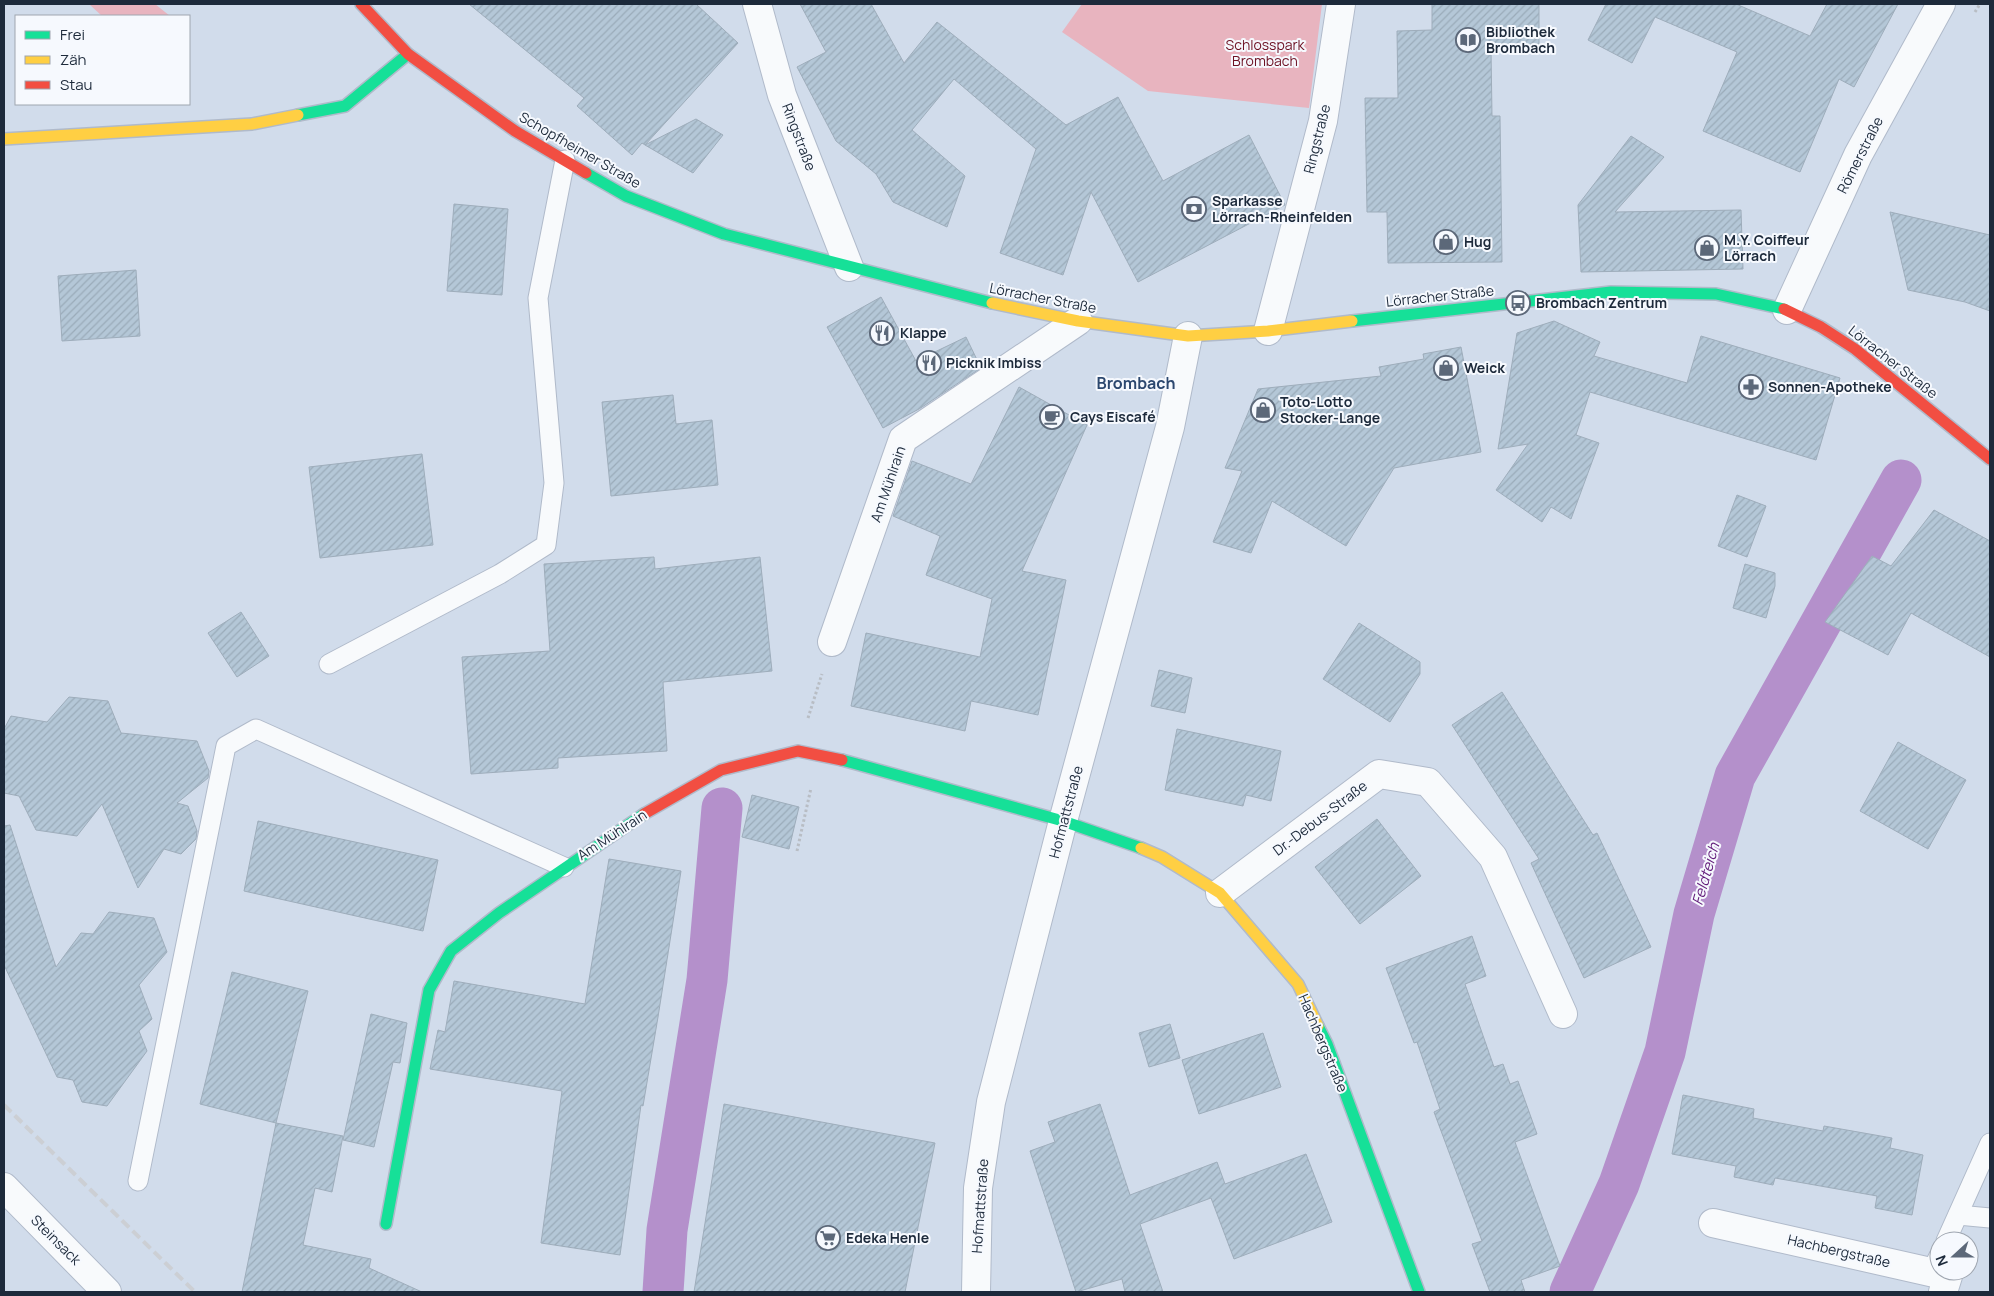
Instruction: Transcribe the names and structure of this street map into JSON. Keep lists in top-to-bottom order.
{
  "streets": {
    "street": [
      "Ringstraße",
      "Schopfheimer Straße",
      "Römerstraße",
      "Lörracher Straße",
      "Am Mühlrain",
      "Hofmattstraße",
      "Dr.-Debus-Straße",
      "Hachbergstraße",
      "Steinsack"
    ]
  },
  "crossings": [
    ["Ringstraße", "Schopfheimer Straße"],
    ["Ringstraße", "Lörracher Straße"],
    ["Schopfheimer Straße", "Lörracher Straße"],
    ["Römerstraße", "Lörracher Straße"],
    ["Lörracher Straße", "Am Mühlrain"],
    ["Lörracher Straße", "Hofmattstraße"],
    ["Am Mühlrain", "Hofmattstraße"],
    ["Am Mühlrain", "Hachbergstraße"],
    ["Hofmattstraße", "Hachbergstraße"],
    ["Dr.-Debus-Straße", "Hachbergstraße"]
  ],
  "districts": ["Brombach"],
  "water": ["Feldteich"],
  "parks": ["Schlosspark Brombach"],
  "places": {
    "library": ["Bibliothek Brombach"],
    "bank": ["Sparkasse Lörrach-Rheinfelden"],
    "shop": [
      "Hug",
      "M.Y. Coiffeur Lörrach",
      "Weick",
      "Toto-Lotto Stocker-Lange"
    ],
    "bus stop": ["Brombach Zentrum"],
    "restaurant": ["Klappe", "Picknik Imbiss"],
    "pharmacy": ["Sonnen-Apotheke"],
    "cafe": ["Cays Eiscafé"],
    "supermarket": ["Edeka Henle"]
  },
  "legend": ["Frei", "Zäh", "Stau"],
  "north": "left"
}
